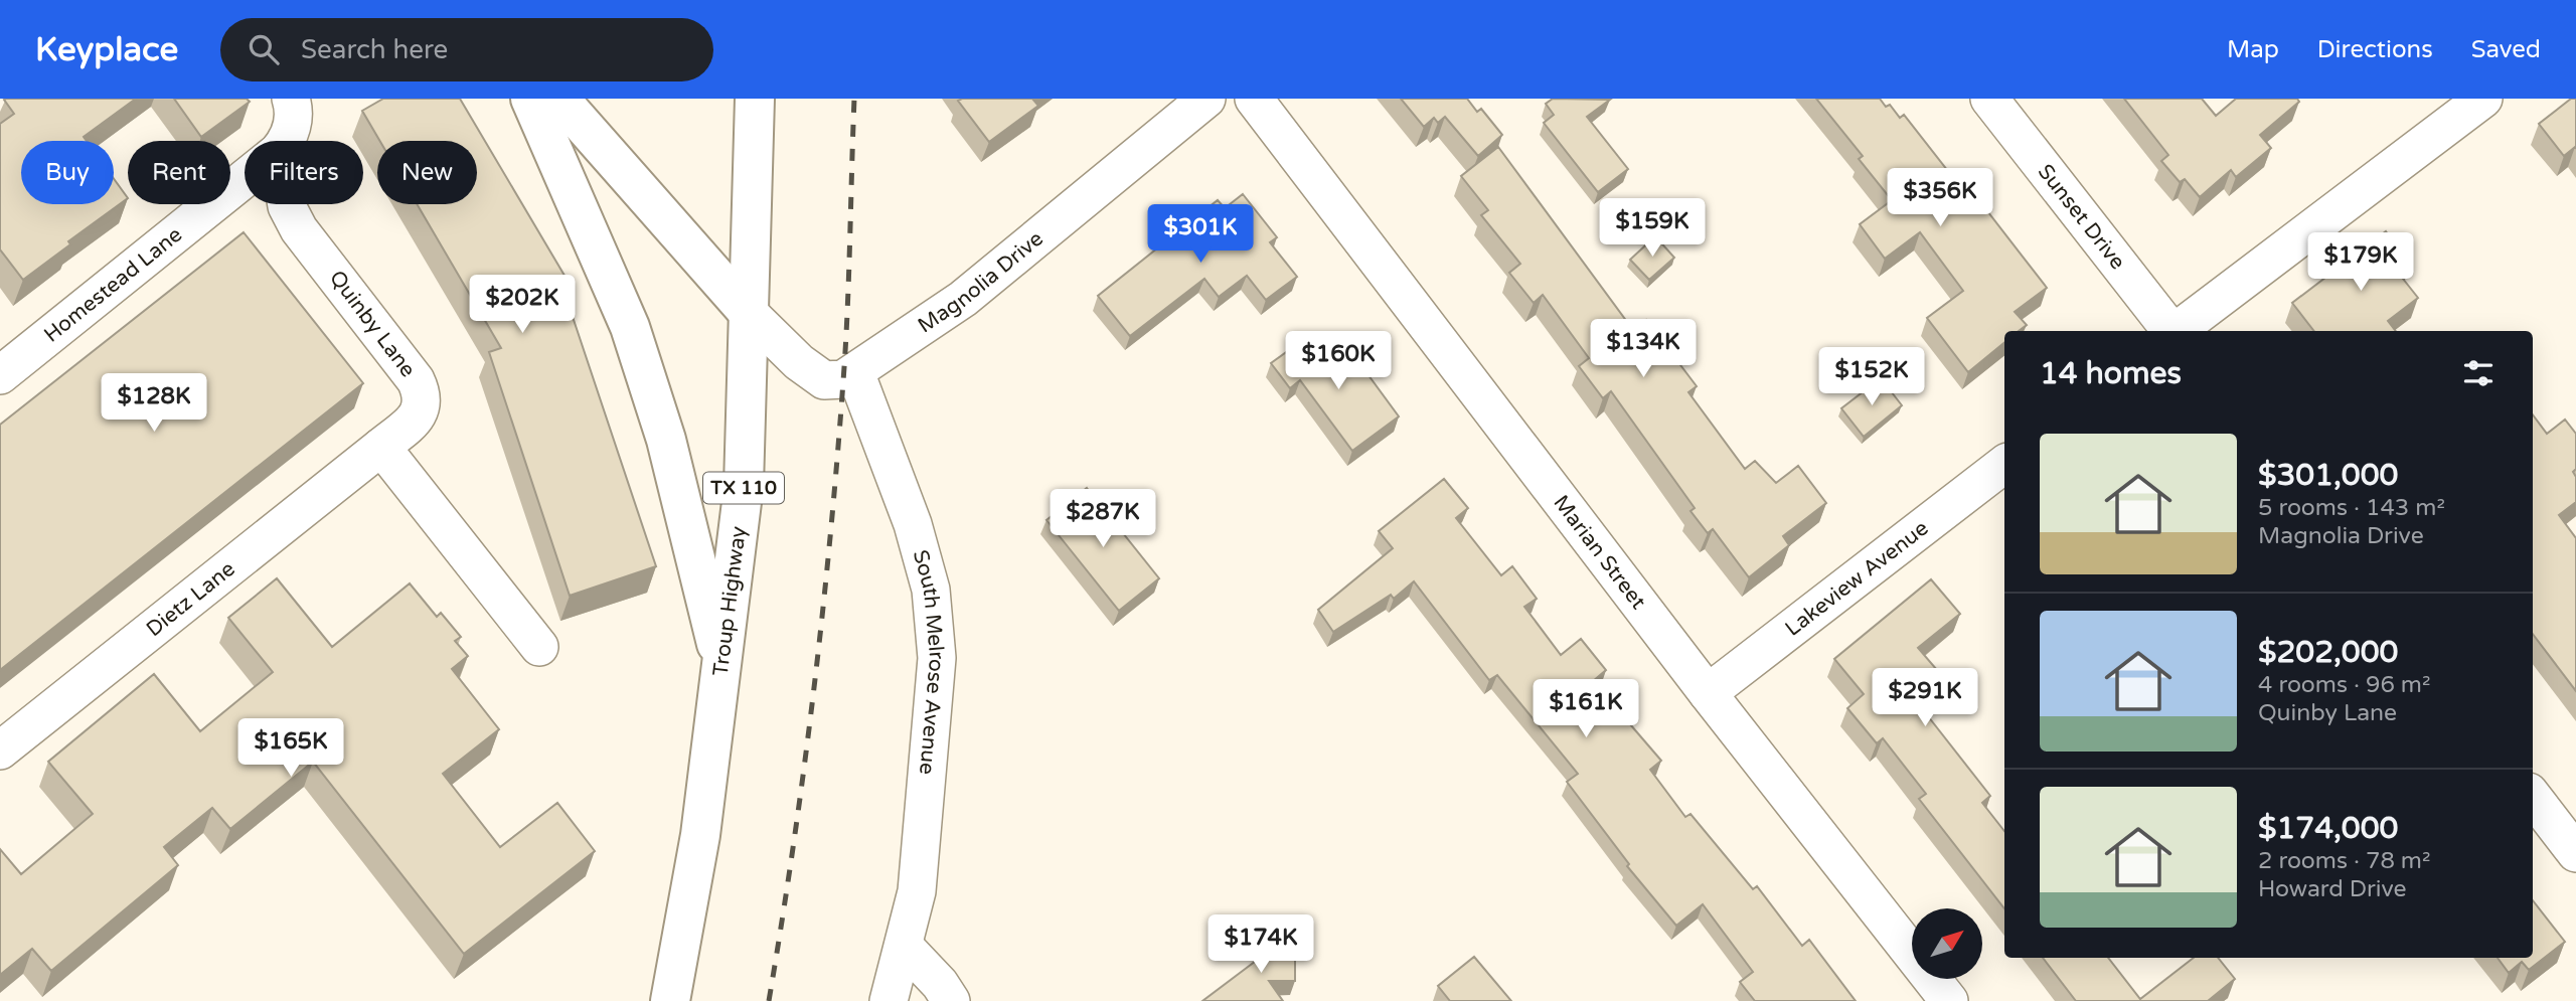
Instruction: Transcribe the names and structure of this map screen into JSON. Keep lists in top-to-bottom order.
{
  "streets": {
    "main road": ["TX 110", "Troup Highway"],
    "street": [
      "Sunset Drive",
      "Magnolia Drive",
      "Homestead Lane",
      "Quinby Lane",
      "Marian Street",
      "Lakeview Avenue",
      "Dietz Lane",
      "South Melrose Avenue"
    ]
  },
  "crossings": [
    ["Magnolia Drive", "TX 110"],
    ["Magnolia Drive", "Troup Highway"],
    ["Magnolia Drive", "South Melrose Avenue"],
    ["Quinby Lane", "Dietz Lane"],
    ["TX 110", "Troup Highway"],
    ["Marian Street", "Lakeview Avenue"]
  ],
  "north": "top right",
  "page": {
    "header": "Keyplace",
    "search": "Search here",
    "nav": ["Map", "Directions", "Saved"],
    "chip": [
      "Buy",
      "Rent",
      "Filters",
      "New"
    ],
    "price": [
      "$356K",
      "$159K",
      "$301K",
      "$179K",
      "$202K",
      "$134K",
      "$160K",
      "$152K",
      "$128K",
      "$287K",
      "$291K",
      "$161K",
      "$165K",
      "$174K"
    ],
    "heading": "14 homes",
    "list": [
      {
        "name": "$301,000",
        "note": "5 rooms · 143 m² · Magnolia Drive"
      },
      {
        "name": "$202,000",
        "note": "4 rooms · 96 m² · Quinby Lane"
      },
      {
        "name": "$174,000",
        "note": "2 rooms · 78 m² · Howard Drive"
      }
    ]
  }
}
